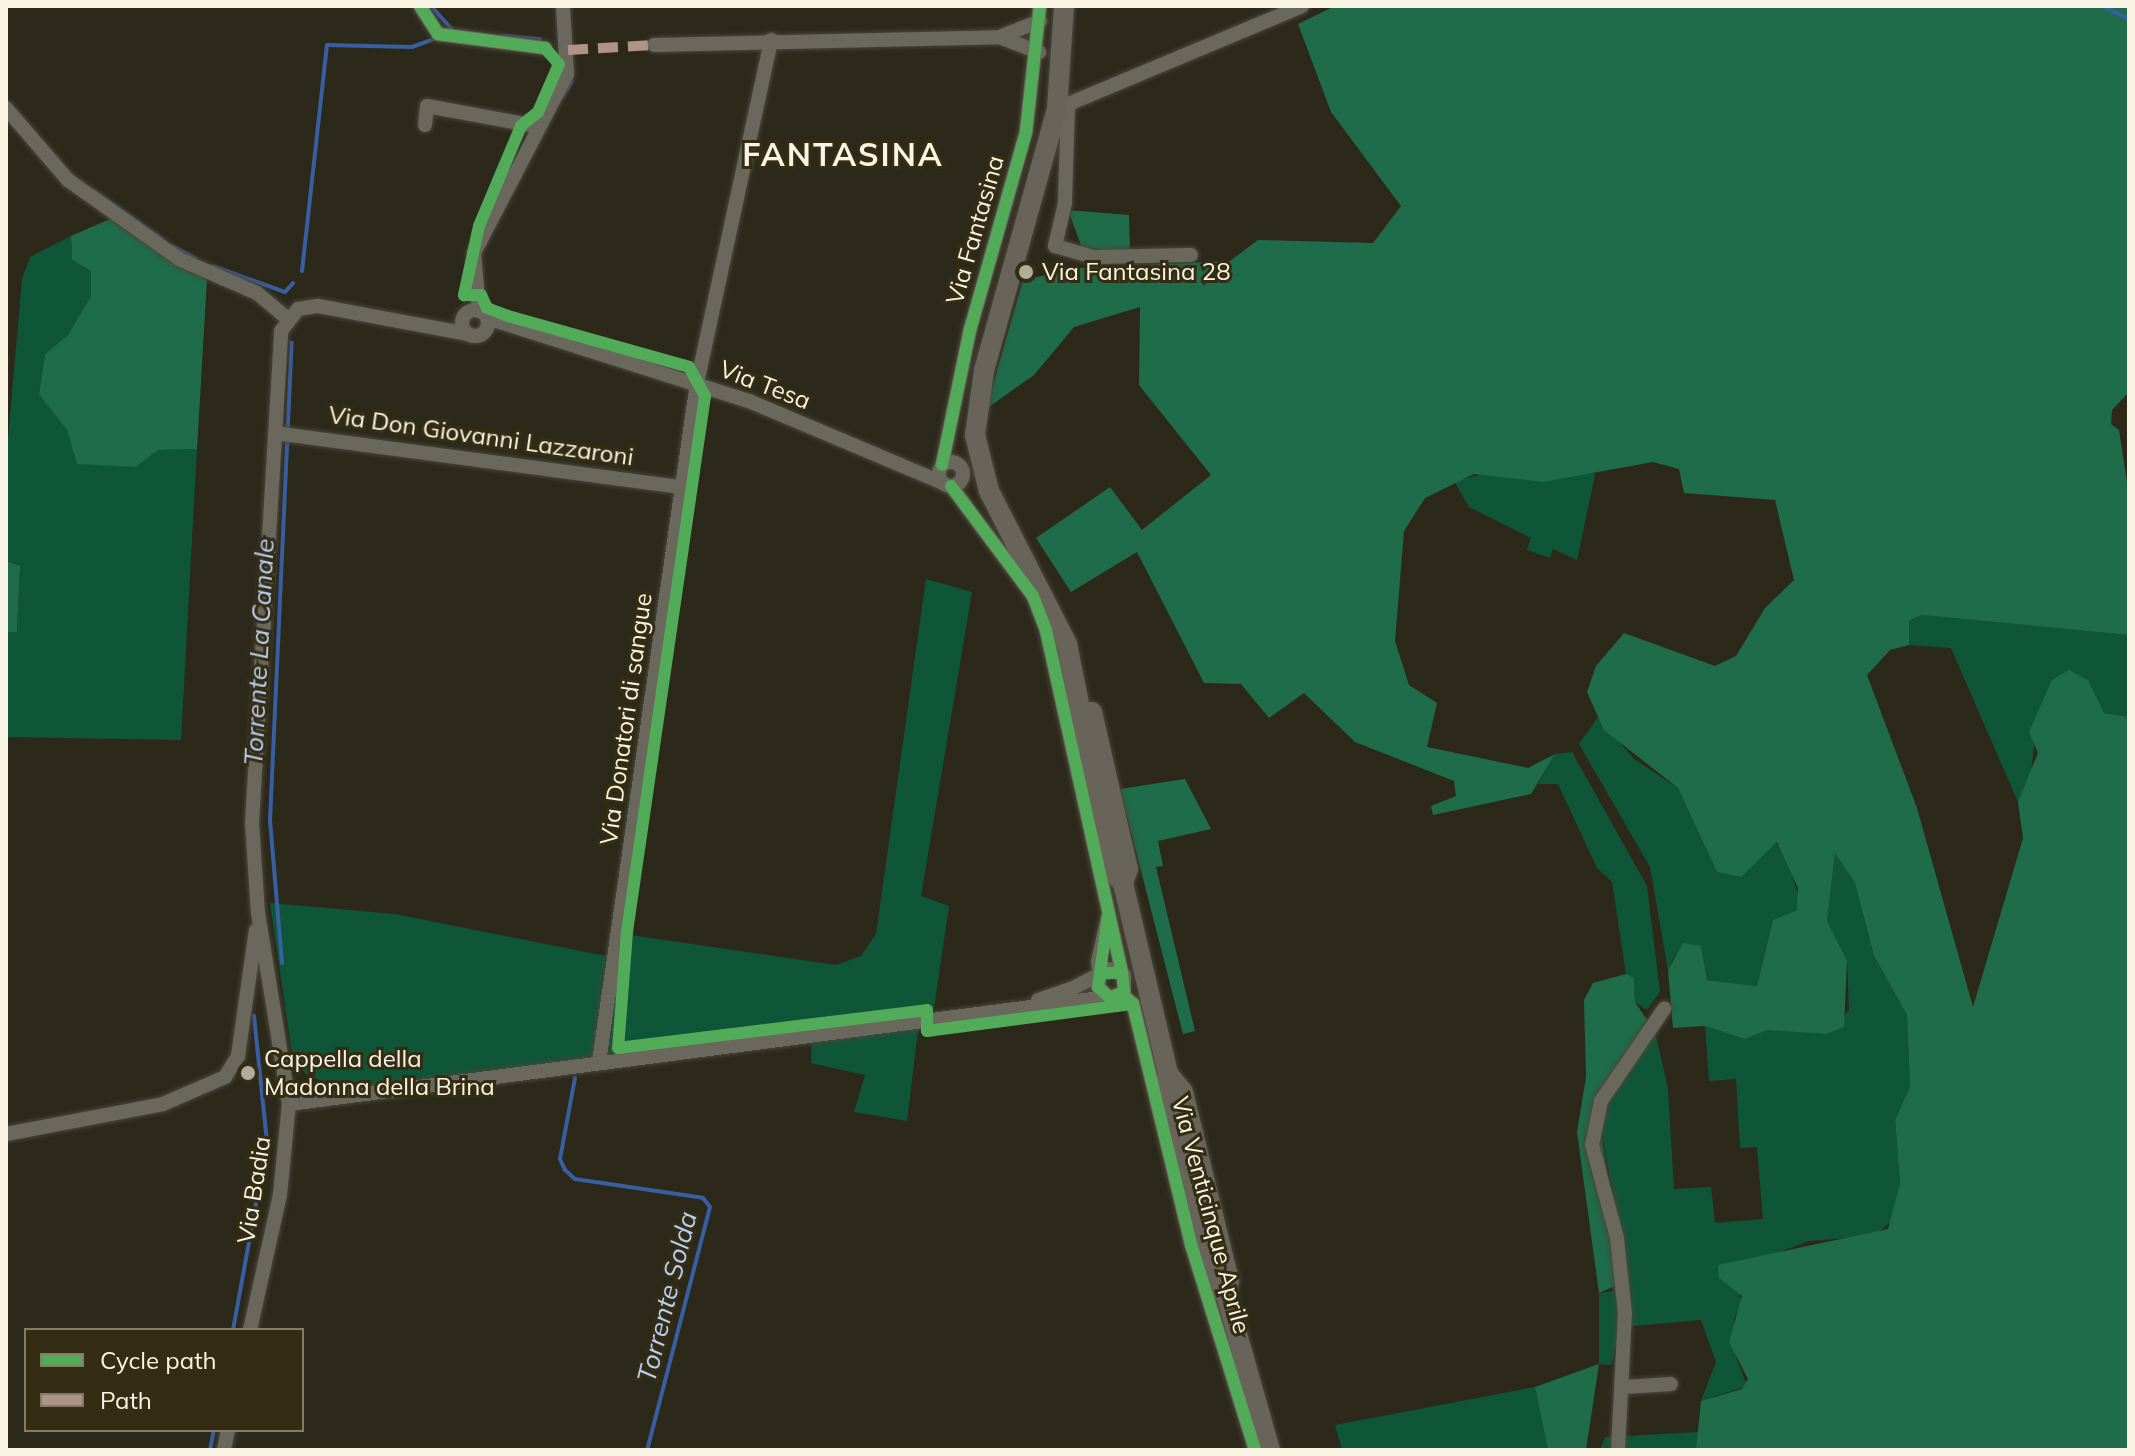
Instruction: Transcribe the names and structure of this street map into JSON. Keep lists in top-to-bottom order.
{
  "streets": {
    "street": [
      "Via Fantasina",
      "Via Tesa",
      "Via Don Giovanni Lazzaroni",
      "Via Donatori di sangue",
      "Via Badia",
      "Via Venticinque Aprile"
    ]
  },
  "crossings": [
    ["Via Fantasina", "Via Tesa"],
    ["Via Fantasina", "Via Venticinque Aprile"],
    ["Via Tesa", "Via Donatori di sangue"],
    ["Via Tesa", "Via Venticinque Aprile"],
    ["Via Don Giovanni Lazzaroni", "Via Donatori di sangue"]
  ],
  "districts": ["FANTASINA"],
  "water": ["Torrente La Canale", "Torrente Solda"],
  "places": ["Via Fantasina 28", "Cappella della Madonna della Brina"],
  "legend": ["Cycle path", "Path"]
}
